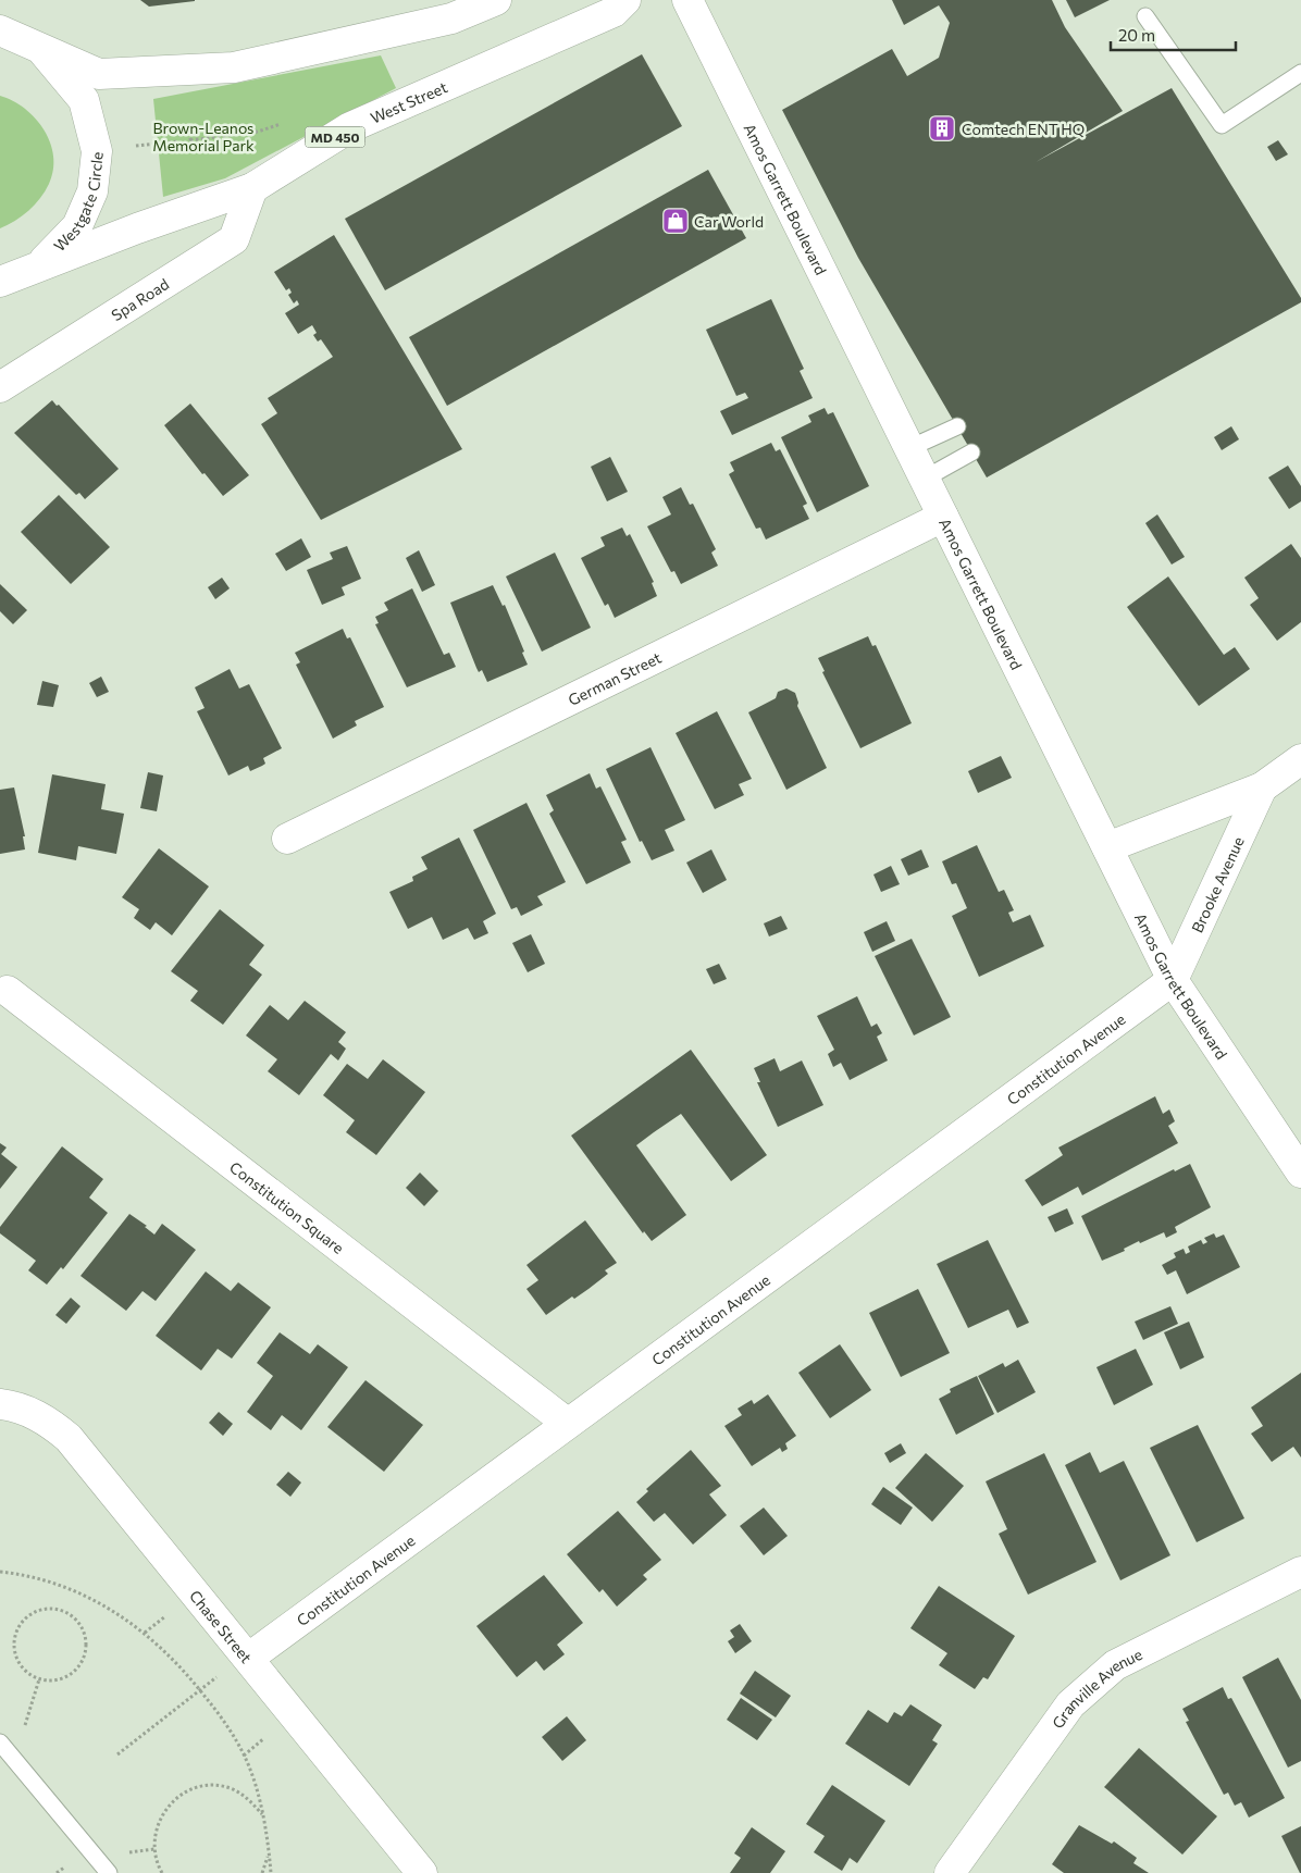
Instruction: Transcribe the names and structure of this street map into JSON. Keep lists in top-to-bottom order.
{
  "streets": {
    "street": [
      "West Street",
      "MD 450",
      "Westgate Circle",
      "Amos Garrett Boulevard",
      "Spa Road",
      "German Street",
      "Brooke Avenue",
      "Constitution Avenue",
      "Constitution Square",
      "Chase Street",
      "Granville Avenue"
    ]
  },
  "crossings": [
    ["West Street", "Westgate Circle"],
    ["West Street", "Spa Road"],
    ["Amos Garrett Boulevard", "German Street"],
    ["Amos Garrett Boulevard", "Brooke Avenue"],
    ["Amos Garrett Boulevard", "Constitution Avenue"],
    ["Brooke Avenue", "Constitution Avenue"],
    ["Constitution Avenue", "Constitution Square"],
    ["Constitution Avenue", "Chase Street"]
  ],
  "parks": ["Brown-Leanos Memorial Park"],
  "places": {
    "building": ["Comtech ENT HQ"],
    "shop": ["Car World"]
  },
  "scale_bar": "20 m"
}
